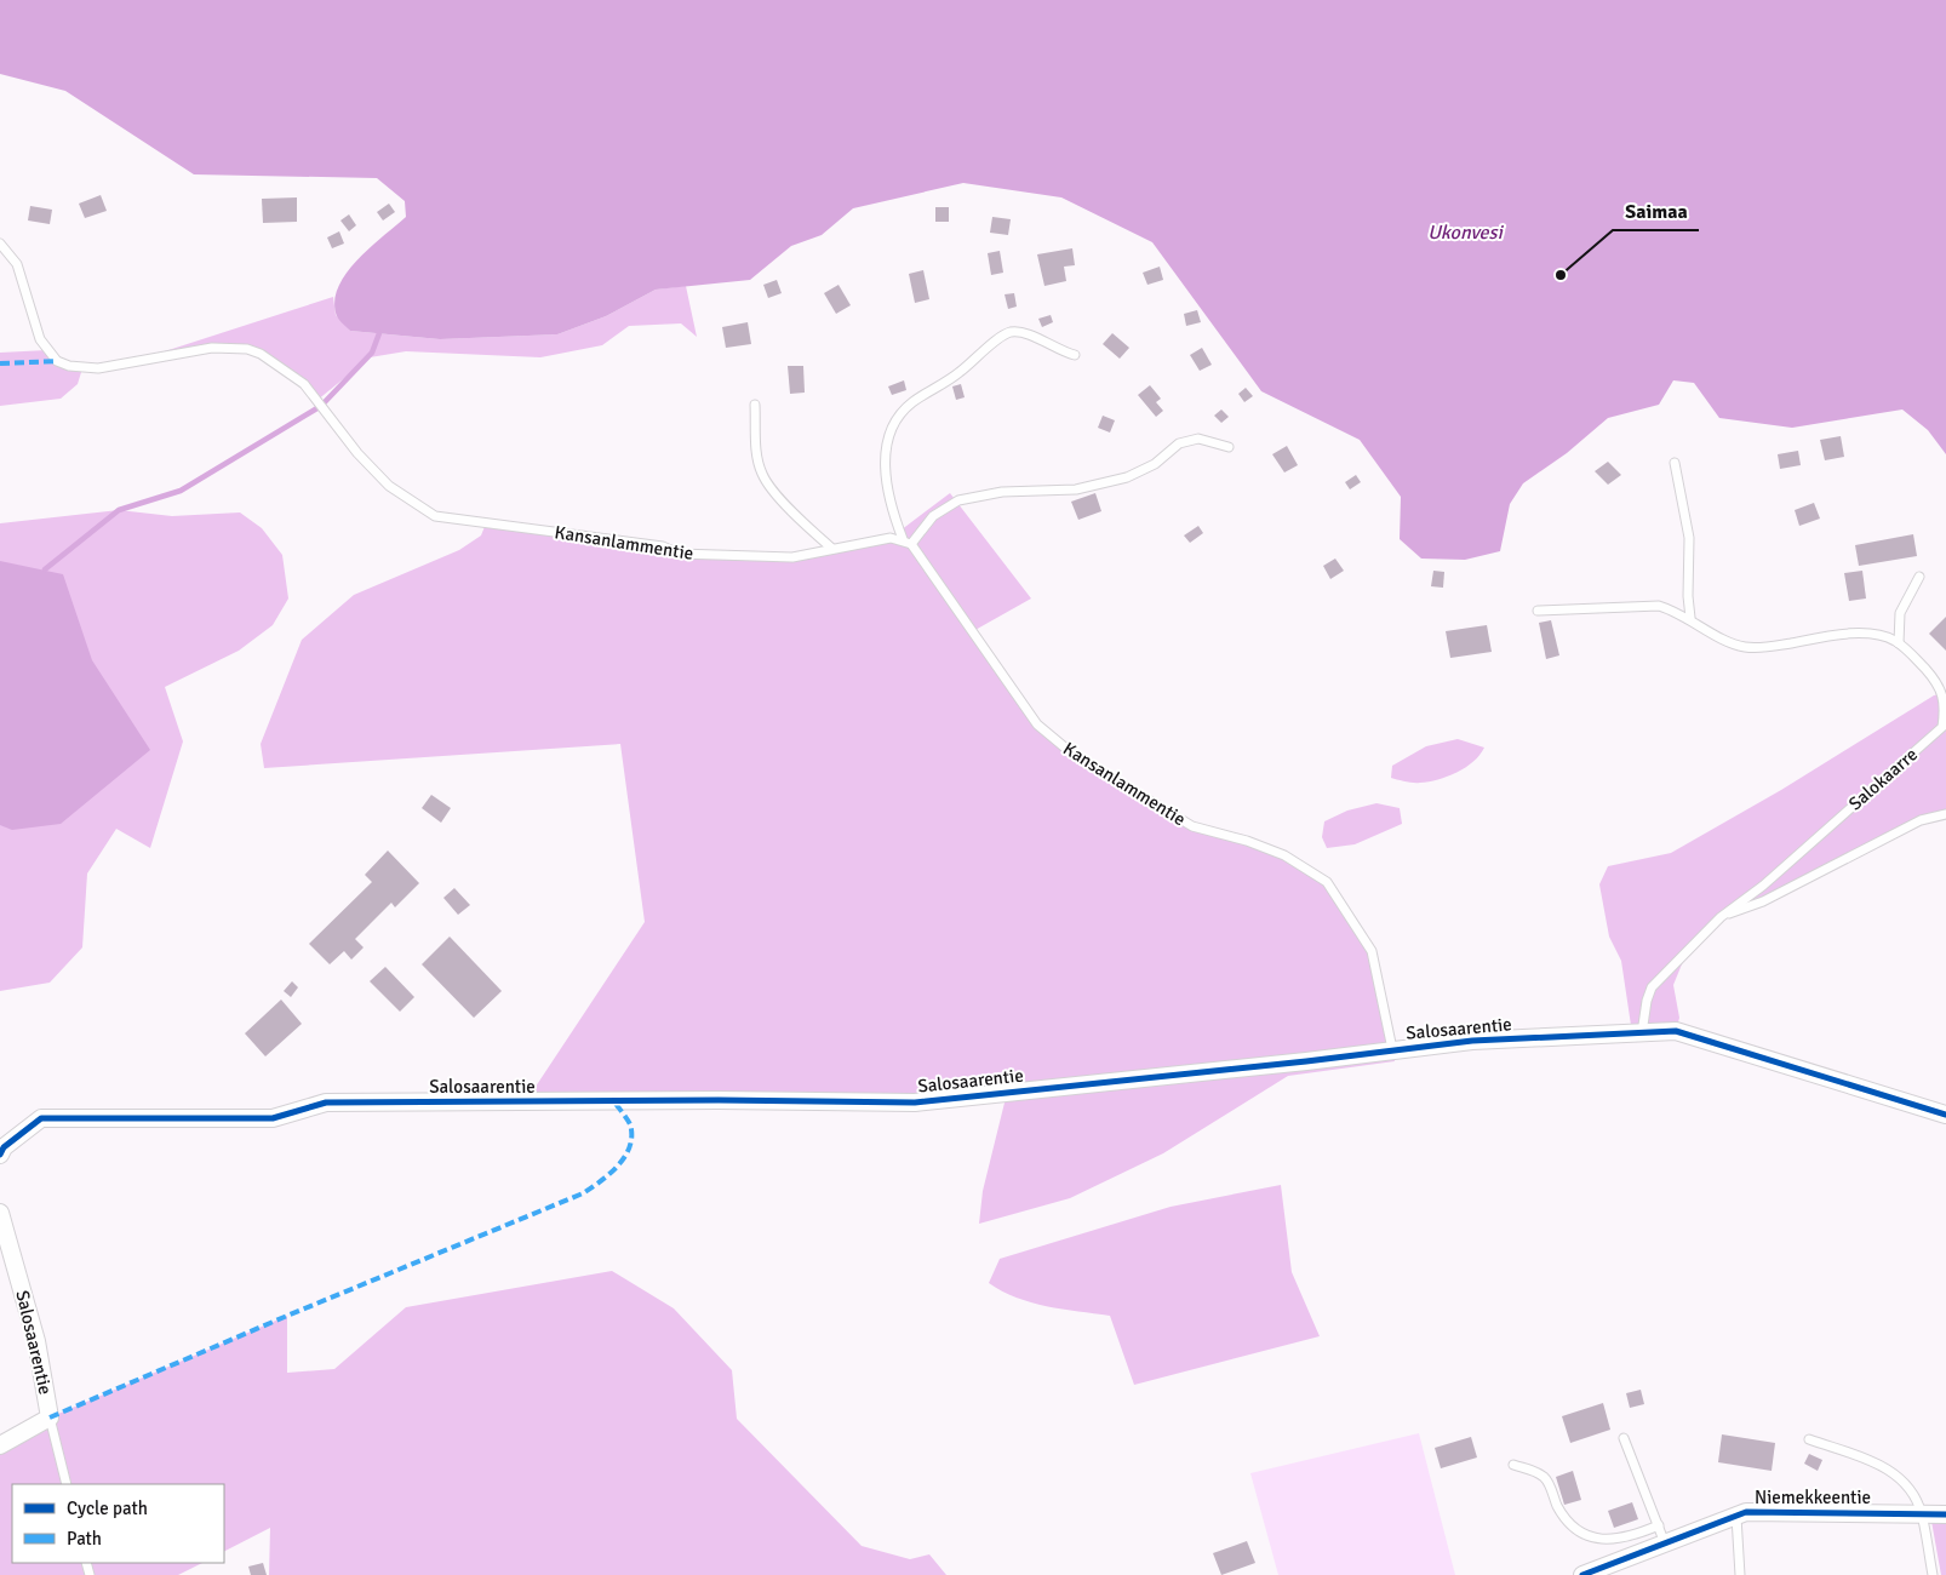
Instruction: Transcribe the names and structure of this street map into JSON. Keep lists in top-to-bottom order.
{
  "streets": {
    "street": ["Salosaarentie", "Niemekkeentie"],
    "lane": ["Kansanlammentie", "Salokaarre"]
  },
  "crossings": [
    ["Kansanlammentie", "Salosaarentie"],
    ["Salokaarre", "Salosaarentie"]
  ],
  "water": ["Ukonvesi"],
  "places": ["Saimaa"],
  "legend": ["Cycle path", "Path"]
}
